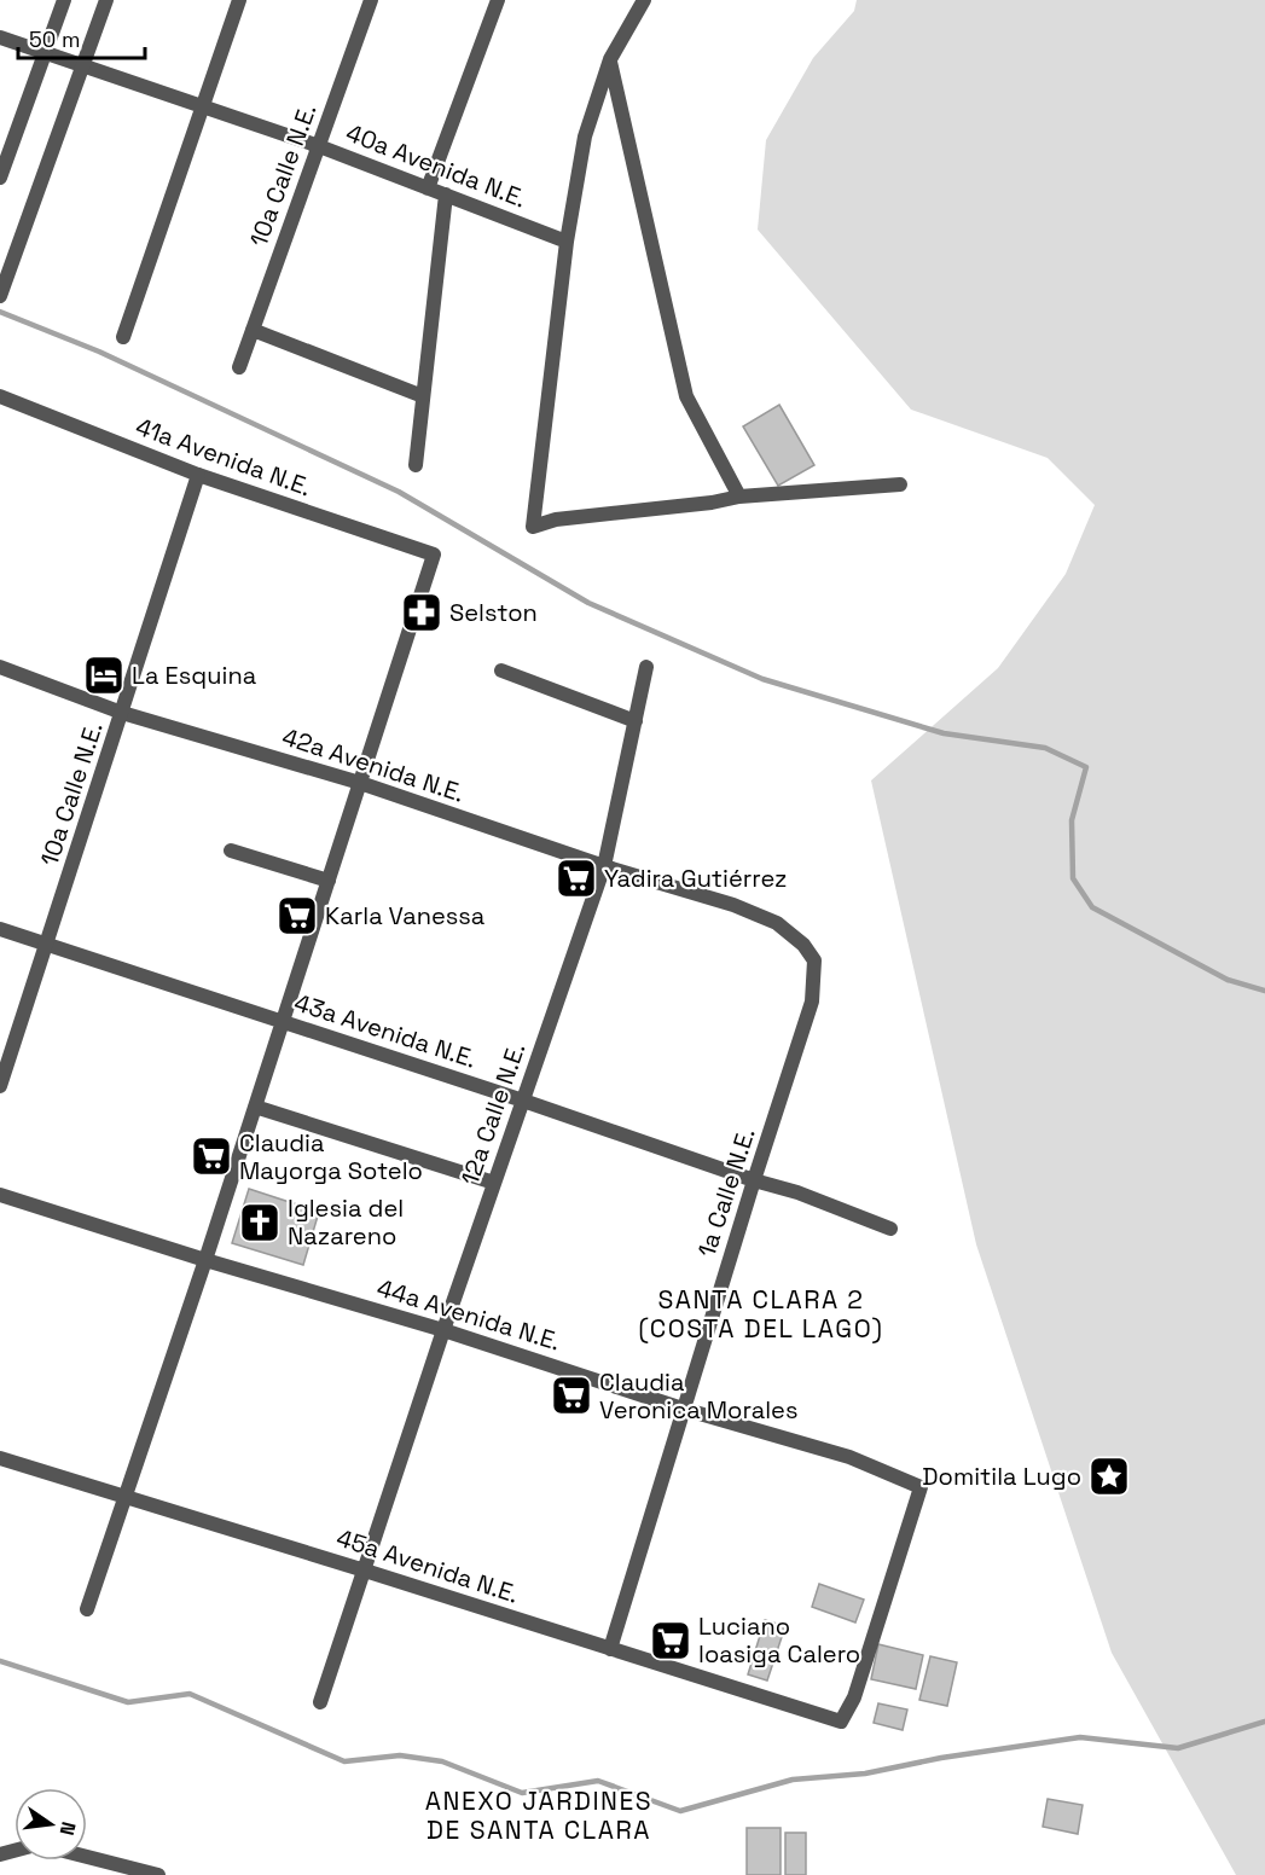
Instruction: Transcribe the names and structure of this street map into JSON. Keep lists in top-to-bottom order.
{
  "streets": {
    "street": [
      "40a Avenida N.E.",
      "10a Calle N.E.",
      "41a Avenida N.E.",
      "42a Avenida N.E.",
      "43a Avenida N.E.",
      "12a Calle N.E.",
      "1a Calle N.E.",
      "44a Avenida N.E.",
      "45a Avenida N.E."
    ]
  },
  "crossings": [
    ["40a Avenida N.E.", "10a Calle N.E."],
    ["10a Calle N.E.", "41a Avenida N.E."],
    ["10a Calle N.E.", "42a Avenida N.E."],
    ["10a Calle N.E.", "43a Avenida N.E."],
    ["41a Avenida N.E.", "42a Avenida N.E."],
    ["42a Avenida N.E.", "12a Calle N.E."],
    ["42a Avenida N.E.", "1a Calle N.E."],
    ["43a Avenida N.E.", "12a Calle N.E."],
    ["43a Avenida N.E.", "1a Calle N.E."],
    ["12a Calle N.E.", "44a Avenida N.E."],
    ["12a Calle N.E.", "45a Avenida N.E."],
    ["1a Calle N.E.", "44a Avenida N.E."],
    ["1a Calle N.E.", "45a Avenida N.E."],
    ["44a Avenida N.E.", "45a Avenida N.E."]
  ],
  "districts": ["SANTA CLARA 2 (COSTA DEL LAGO)", "ANEXO JARDINES DE SANTA CLARA"],
  "places": {
    "pharmacy": ["Selston"],
    "hotel": ["La Esquina"],
    "supermarket": [
      "Yadira Gutiérrez",
      "Karla Vanessa",
      "Claudia Mayorga Sotelo",
      "Claudia Veronica Morales",
      "Luciano loasiga Calero"
    ],
    "church": ["Iglesia del Nazareno"],
    "place": ["Domitila Lugo"]
  },
  "scale_bar": "50 m",
  "north": "right"
}
